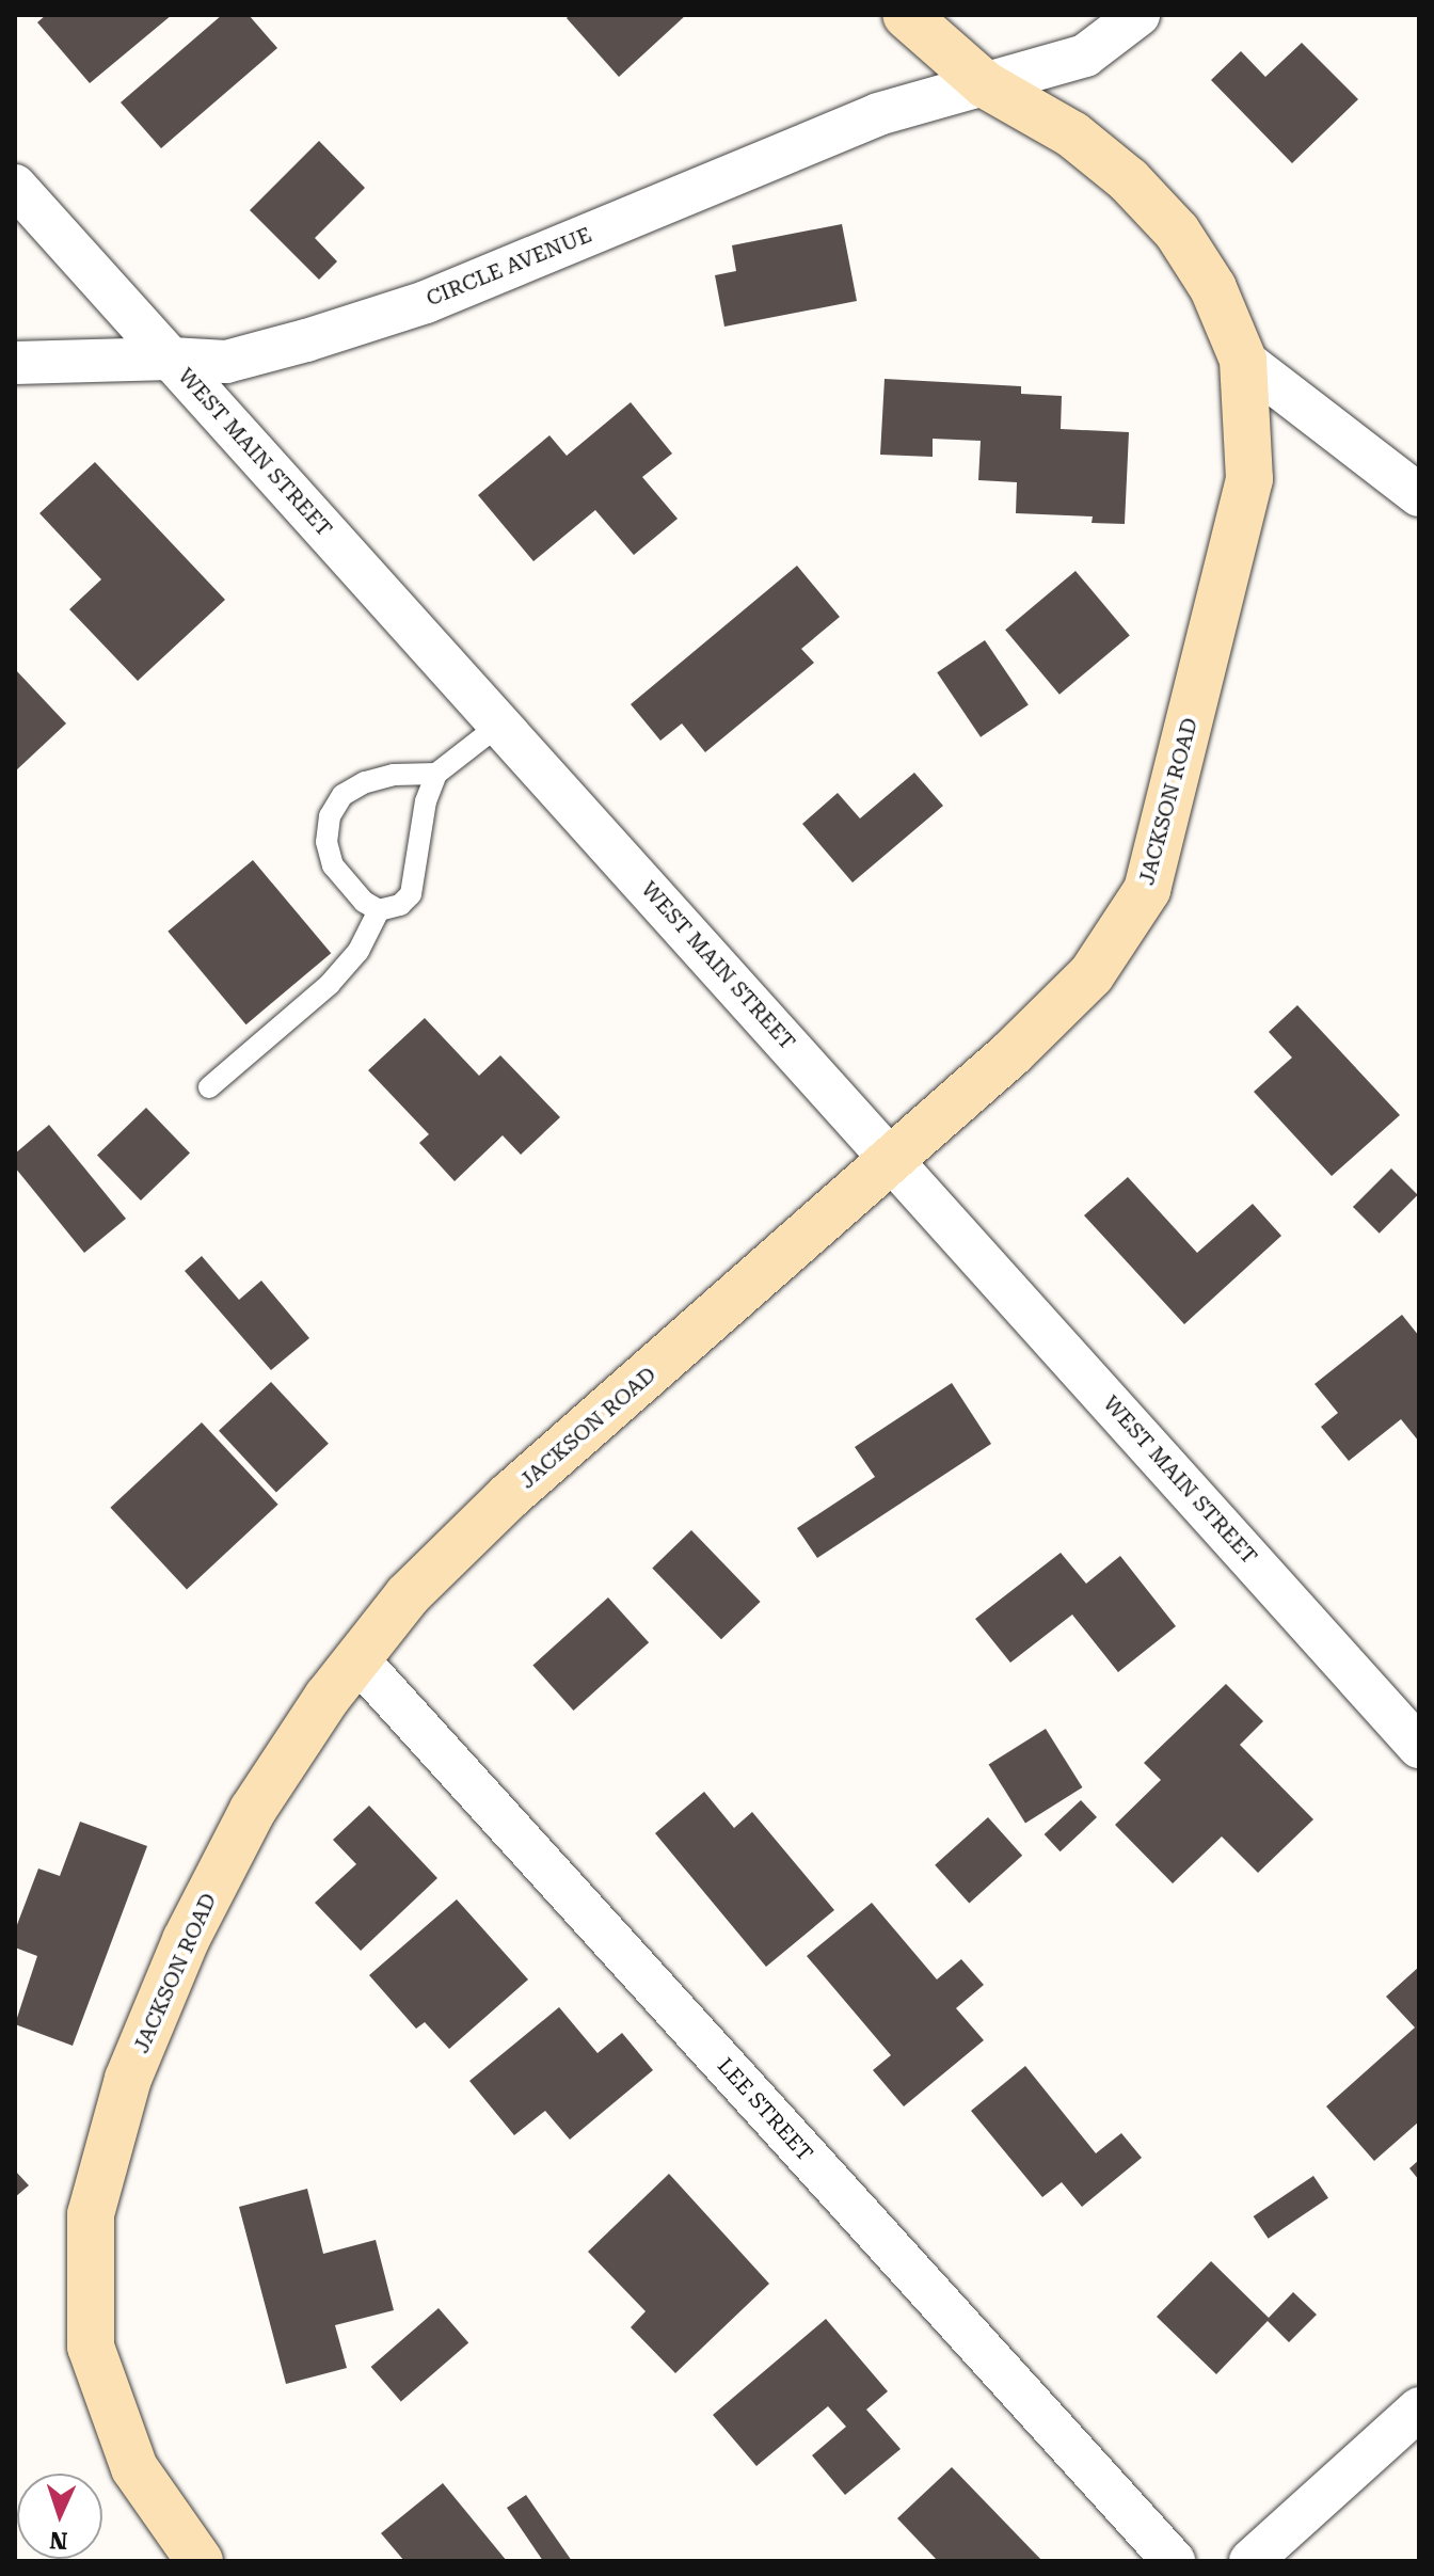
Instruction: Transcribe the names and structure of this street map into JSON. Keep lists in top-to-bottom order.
{
  "streets": {
    "street": [
      "CIRCLE AVENUE",
      "WEST MAIN STREET",
      "JACKSON ROAD",
      "LEE STREET"
    ]
  },
  "crossings": [
    ["CIRCLE AVENUE", "WEST MAIN STREET"],
    ["CIRCLE AVENUE", "JACKSON ROAD"],
    ["WEST MAIN STREET", "JACKSON ROAD"],
    ["JACKSON ROAD", "LEE STREET"]
  ],
  "north": "bottom"
}
